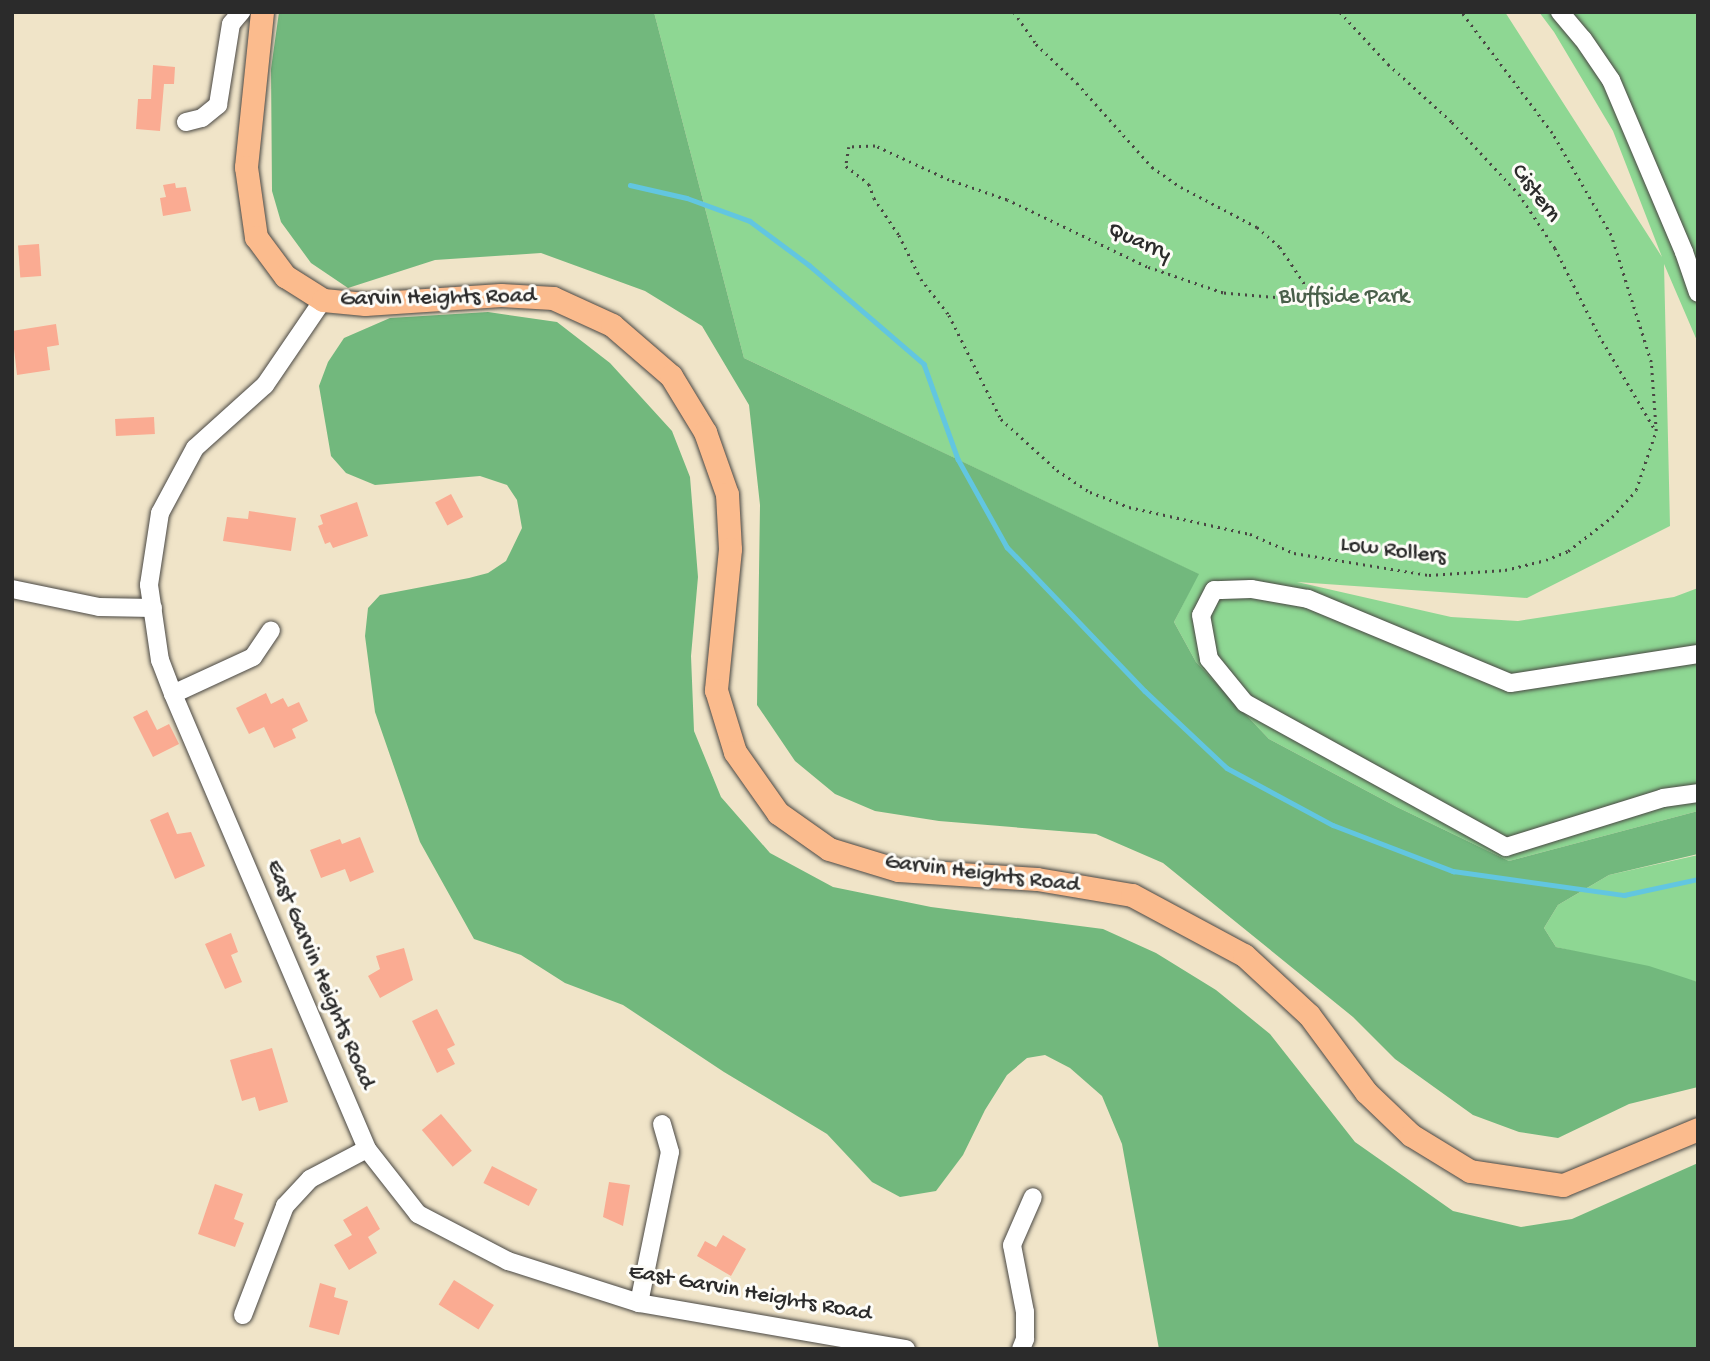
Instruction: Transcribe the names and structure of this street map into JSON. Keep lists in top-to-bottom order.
{
  "streets": {
    "main road": ["Garvin Heights Road"],
    "street": ["East Garvin Heights Road"],
    "path": ["Cistern", "Quarry", "Low Rollers"]
  },
  "crossings": [
    ["Cistern", "Low Rollers"],
    ["Quarry", "Low Rollers"],
    ["Garvin Heights Road", "East Garvin Heights Road"]
  ],
  "parks": ["Bluffside Park"]
}
